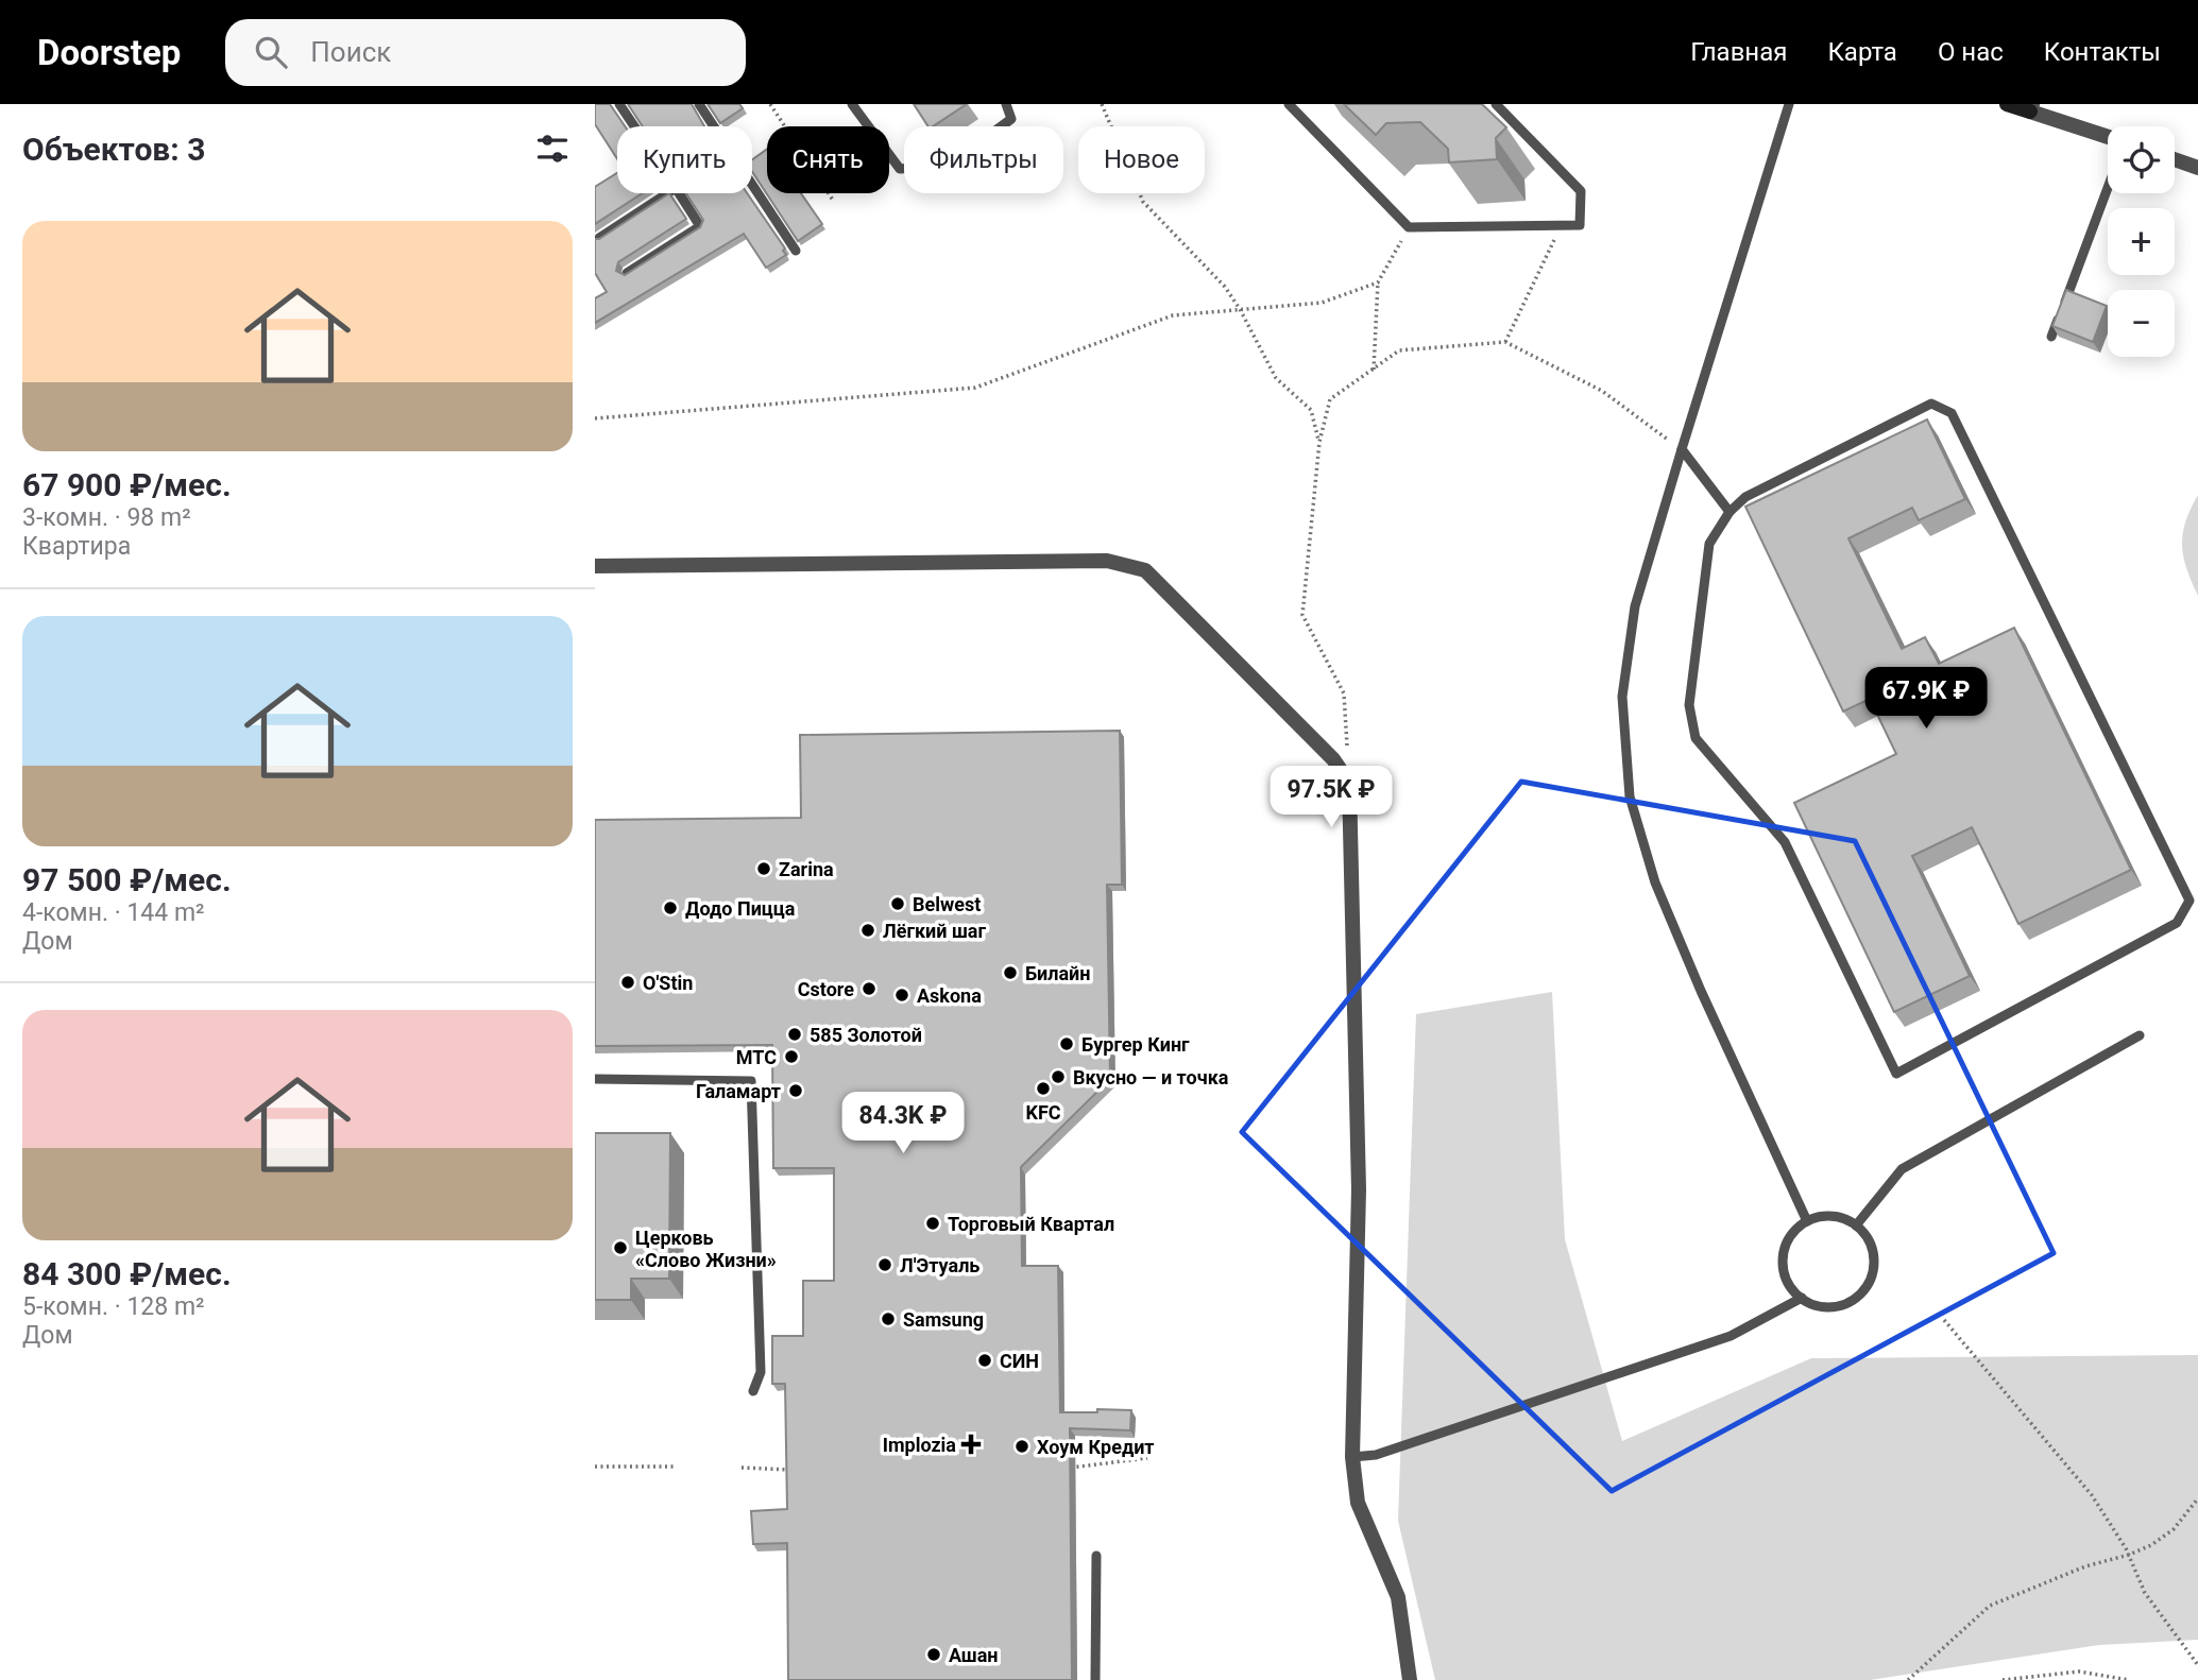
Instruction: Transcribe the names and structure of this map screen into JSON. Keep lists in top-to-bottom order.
{
  "places": {
    "other": [
      "Zarina",
      "Belwest",
      "Додо Пицца",
      "Лёгкий шаг",
      "Билайн",
      "O'Stin",
      "Cstore",
      "Askona",
      "585 Золотой",
      "Бургер Кинг",
      "МТС",
      "Вкусно — и точка",
      "KFC",
      "Галамарт",
      "Торговый Квартал",
      "Церковь «Слово Жизни»",
      "Л'Этуаль",
      "Samsung",
      "СИН",
      "Хоум Кредит",
      "Ашан"
    ],
    "health": ["Implozia"]
  },
  "page": {
    "header": "Doorstep",
    "search": "Поиск",
    "nav": [
      "Главная",
      "Карта",
      "О нас",
      "Контакты"
    ],
    "heading": "Объектов: 3",
    "map_buttons": ["+", "−"],
    "chip": [
      "Купить",
      "Снять",
      "Фильтры",
      "Новое"
    ],
    "list": [
      {
        "name": "67 900 ₽/мес.",
        "note": "3-комн. · 98 m² · Квартира"
      },
      {
        "name": "97 500 ₽/мес.",
        "note": "4-комн. · 144 m² · Дом"
      },
      {
        "name": "84 300 ₽/мес.",
        "note": "5-комн. · 128 m² · Дом"
      }
    ],
    "price": ["67.9K ₽", "97.5K ₽", "84.3K ₽"]
  }
}
